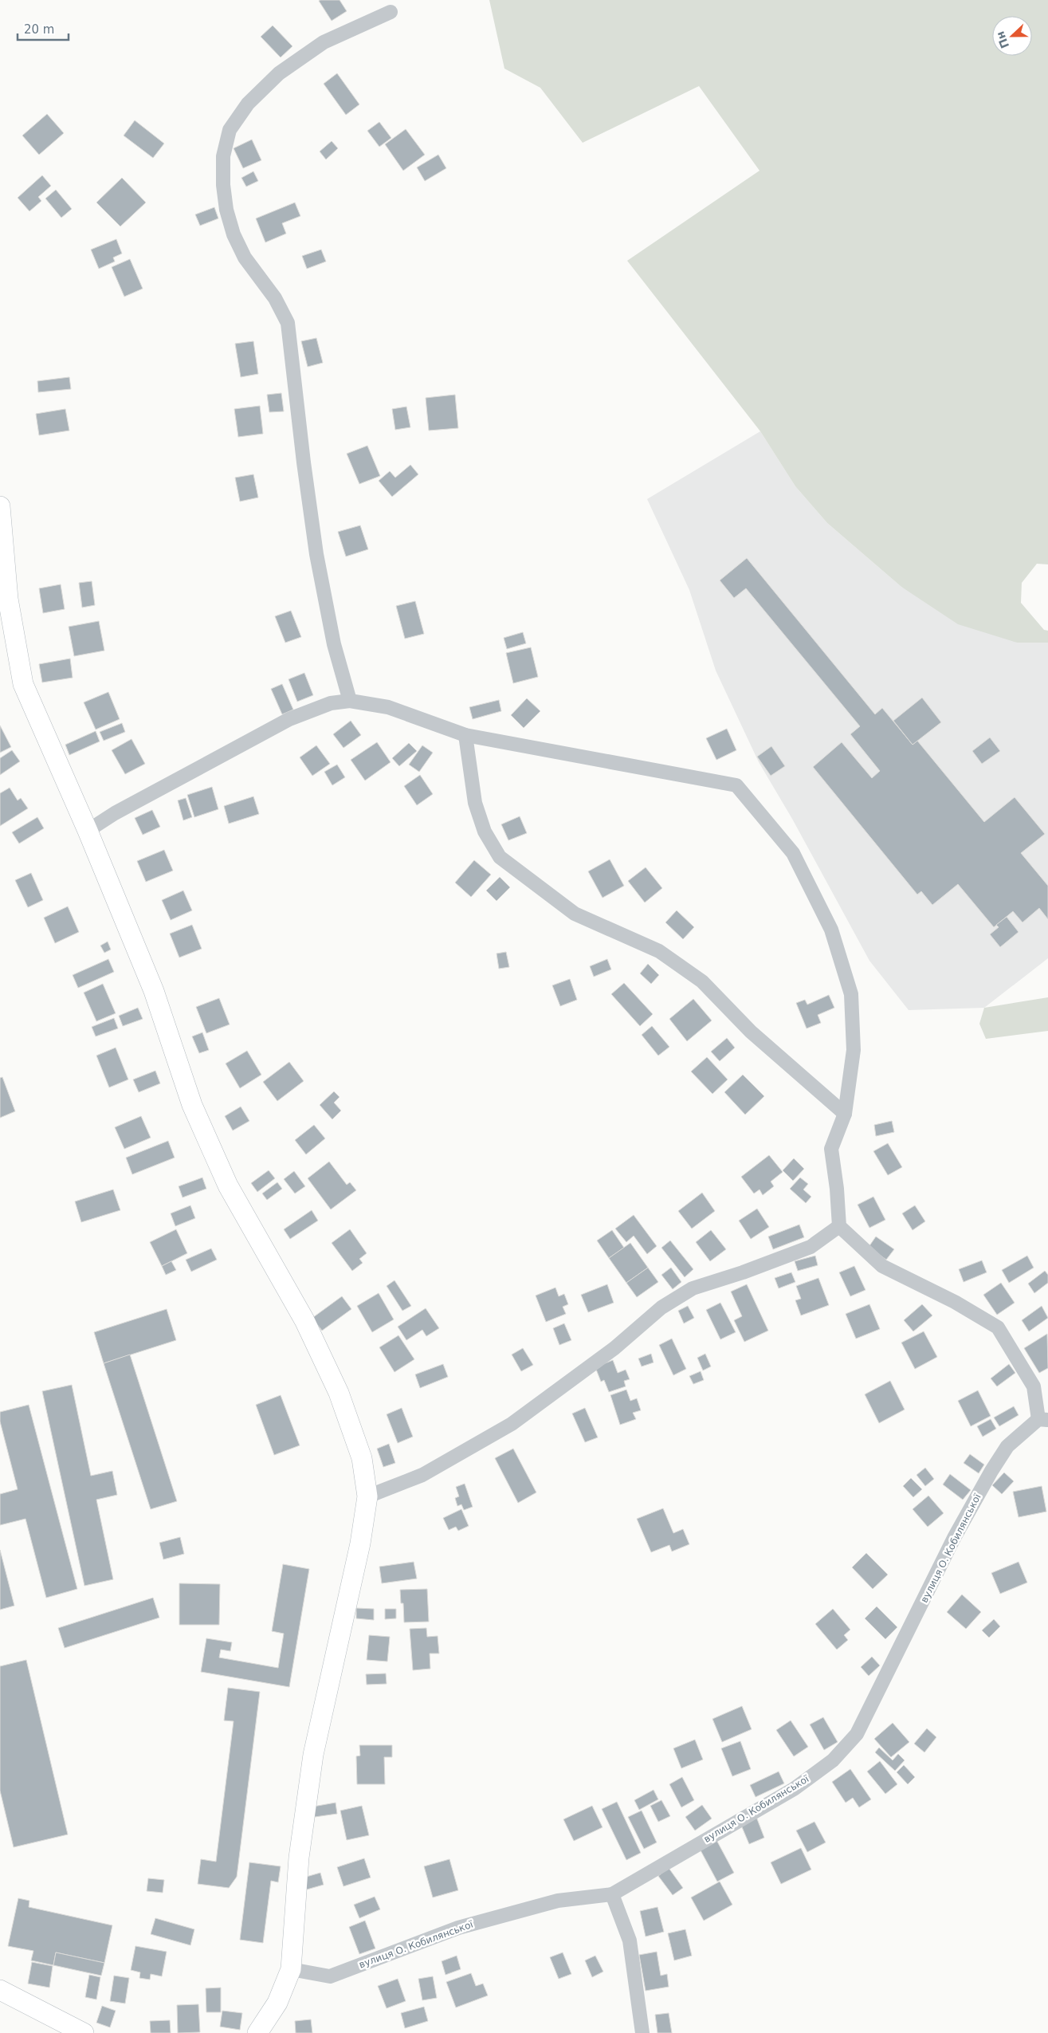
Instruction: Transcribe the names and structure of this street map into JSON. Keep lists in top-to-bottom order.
{
  "streets": {
    "street": ["вулиця О. Кобилянської"]
  },
  "scale_bar": "20 m",
  "north": "left"
}
